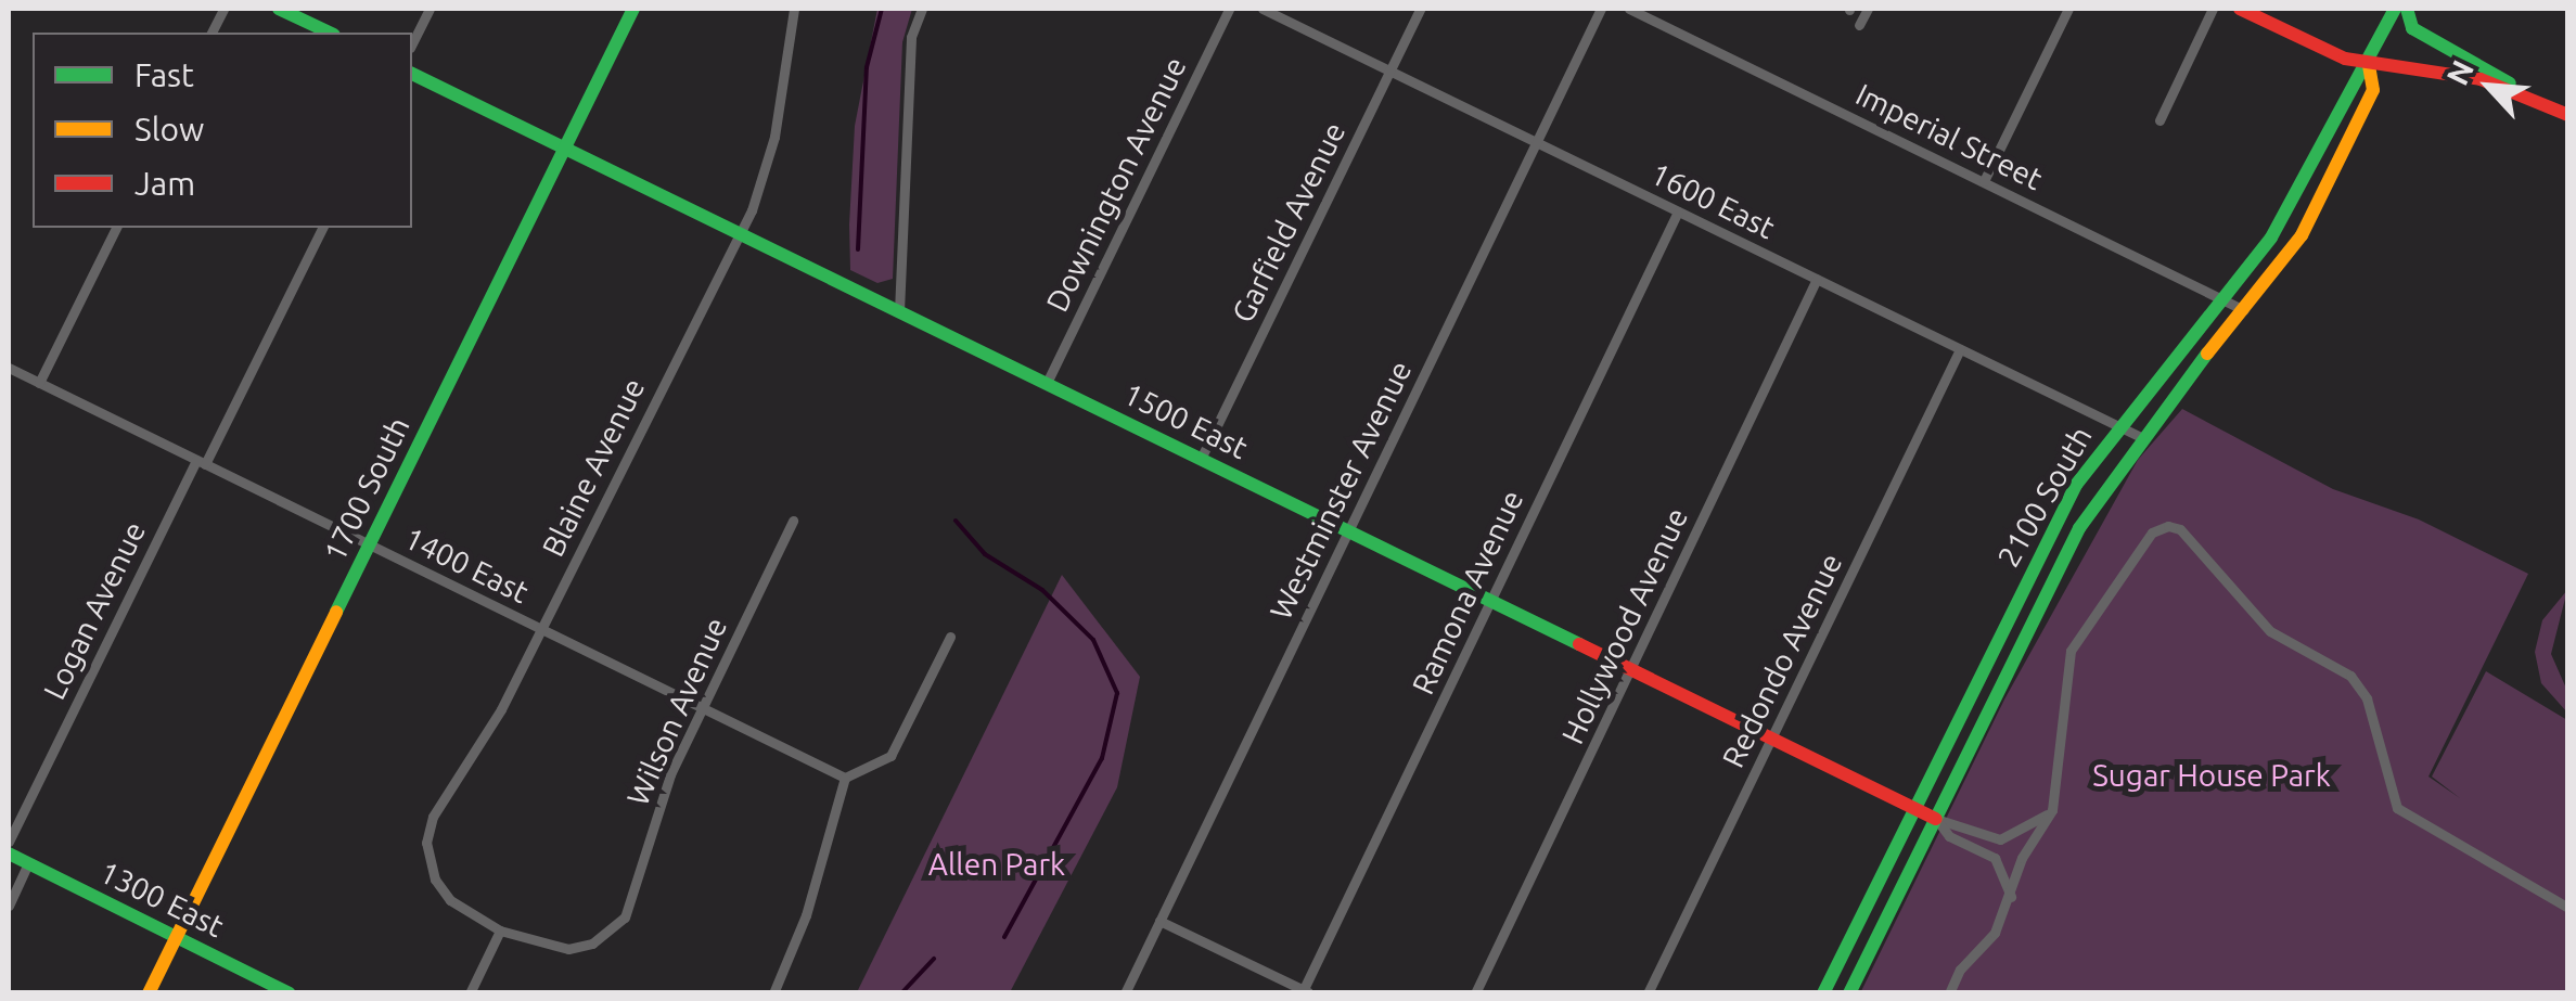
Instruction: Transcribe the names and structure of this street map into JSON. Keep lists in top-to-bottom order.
{
  "streets": {
    "street": [
      "Imperial Street",
      "Downington Avenue",
      "1600 East",
      "Garfield Avenue",
      "1500 East",
      "Blaine Avenue",
      "1700 South",
      "Westminster Avenue",
      "2100 South",
      "1400 East",
      "Ramona Avenue",
      "Logan Avenue",
      "Hollywood Avenue",
      "Redondo Avenue",
      "Wilson Avenue",
      "1300 East"
    ]
  },
  "crossings": [
    ["Imperial Street", "2100 South"],
    ["Downington Avenue", "1500 East"],
    ["1600 East", "Garfield Avenue"],
    ["1600 East", "Westminster Avenue"],
    ["1600 East", "2100 South"],
    ["1600 East", "Ramona Avenue"],
    ["1600 East", "Hollywood Avenue"],
    ["1600 East", "Redondo Avenue"],
    ["Garfield Avenue", "1500 East"],
    ["1500 East", "Blaine Avenue"],
    ["1500 East", "1700 South"],
    ["1500 East", "Westminster Avenue"],
    ["1500 East", "2100 South"],
    ["1500 East", "Ramona Avenue"],
    ["1500 East", "Hollywood Avenue"],
    ["1500 East", "Redondo Avenue"],
    ["Blaine Avenue", "1400 East"],
    ["Blaine Avenue", "Wilson Avenue"],
    ["1700 South", "1400 East"],
    ["1700 South", "1300 East"],
    ["1400 East", "Logan Avenue"],
    ["1400 East", "Wilson Avenue"]
  ],
  "parks": ["Sugar House Park", "Allen Park"],
  "legend": ["Fast", "Slow", "Jam"],
  "north": "top left"
}
